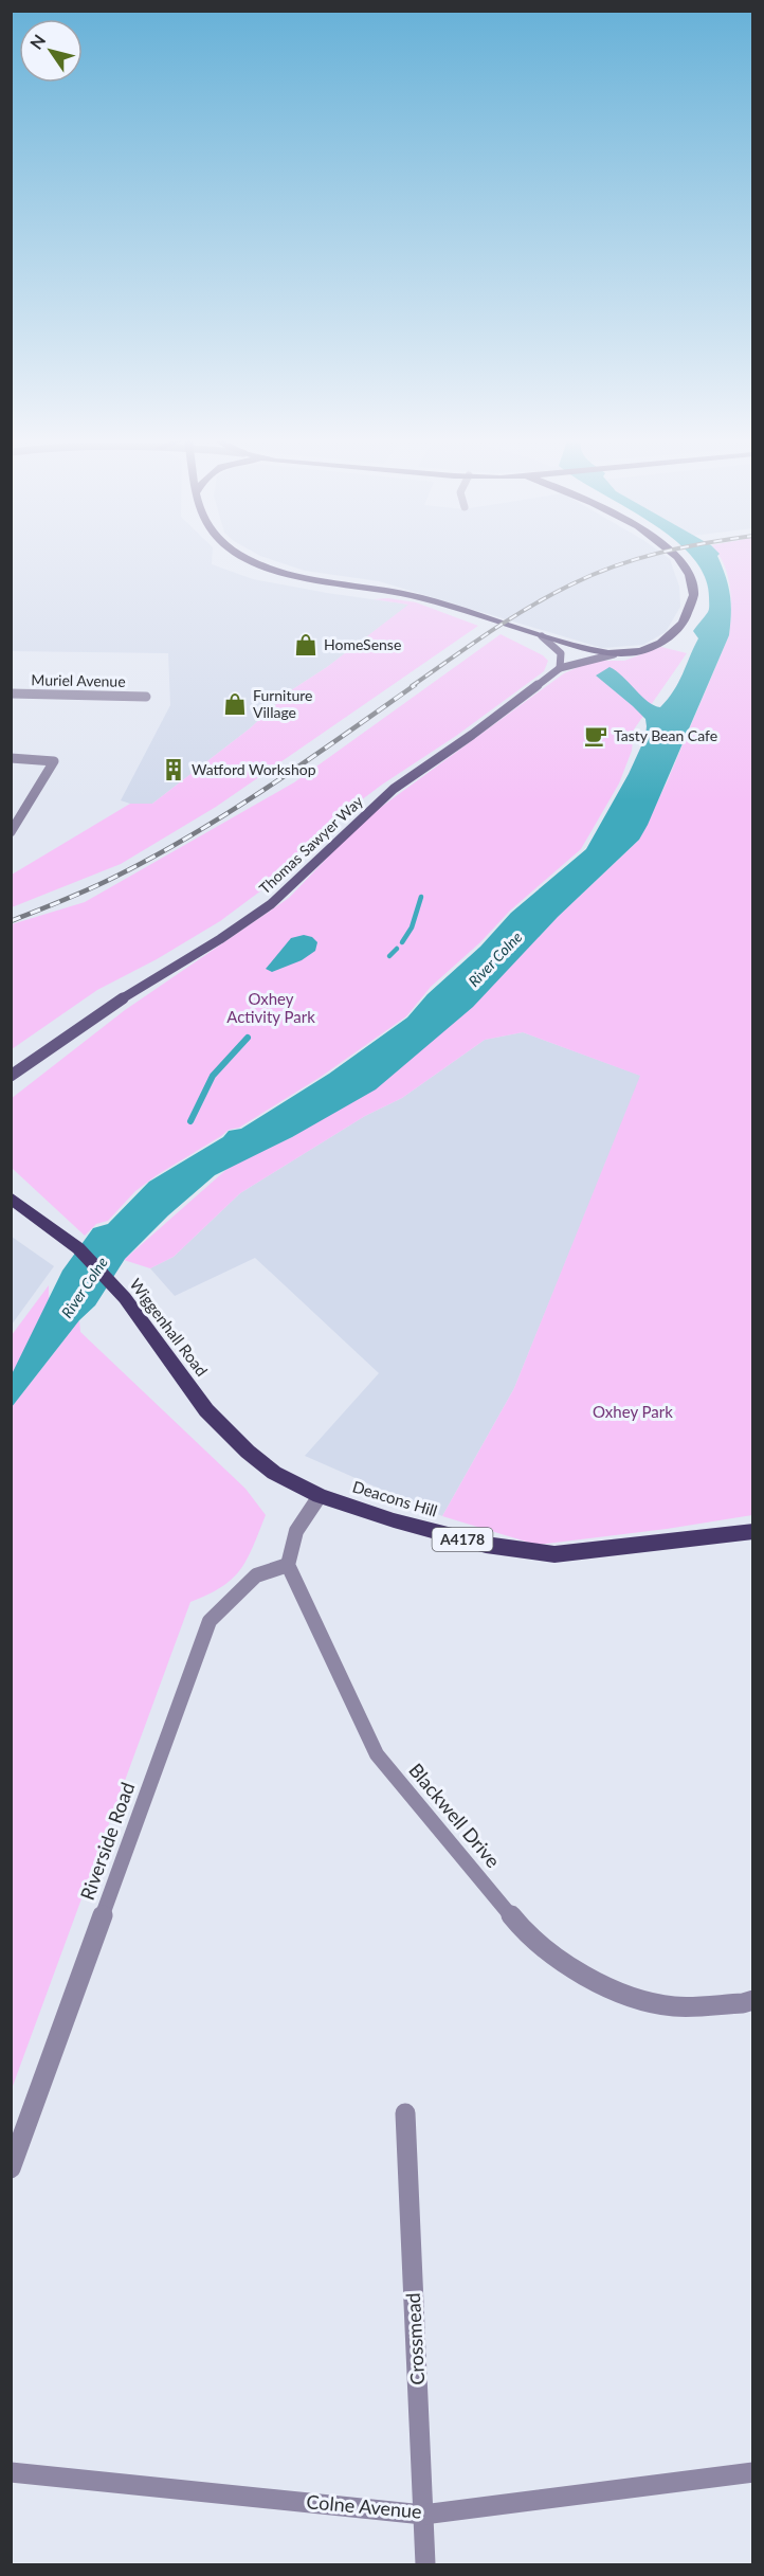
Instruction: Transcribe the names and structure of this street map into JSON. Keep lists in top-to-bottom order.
{
  "streets": {
    "main road": ["Wiggenhall Road", "Deacons Hill", "A4178"],
    "street": [
      "Muriel Avenue",
      "Thomas Sawyer Way",
      "Blackwell Drive",
      "Riverside Road",
      "Crossmead",
      "Colne Avenue"
    ]
  },
  "crossings": [
    ["Wiggenhall Road", "Deacons Hill"],
    ["Blackwell Drive", "Riverside Road"],
    ["Crossmead", "Colne Avenue"]
  ],
  "water": ["River Colne"],
  "parks": ["Oxhey Activity Park", "Oxhey Park"],
  "places": {
    "shop": ["HomeSense", "Furniture Village"],
    "cafe": ["Tasty Bean Cafe"],
    "building": ["Watford Workshop"]
  },
  "north": "top left"
}
